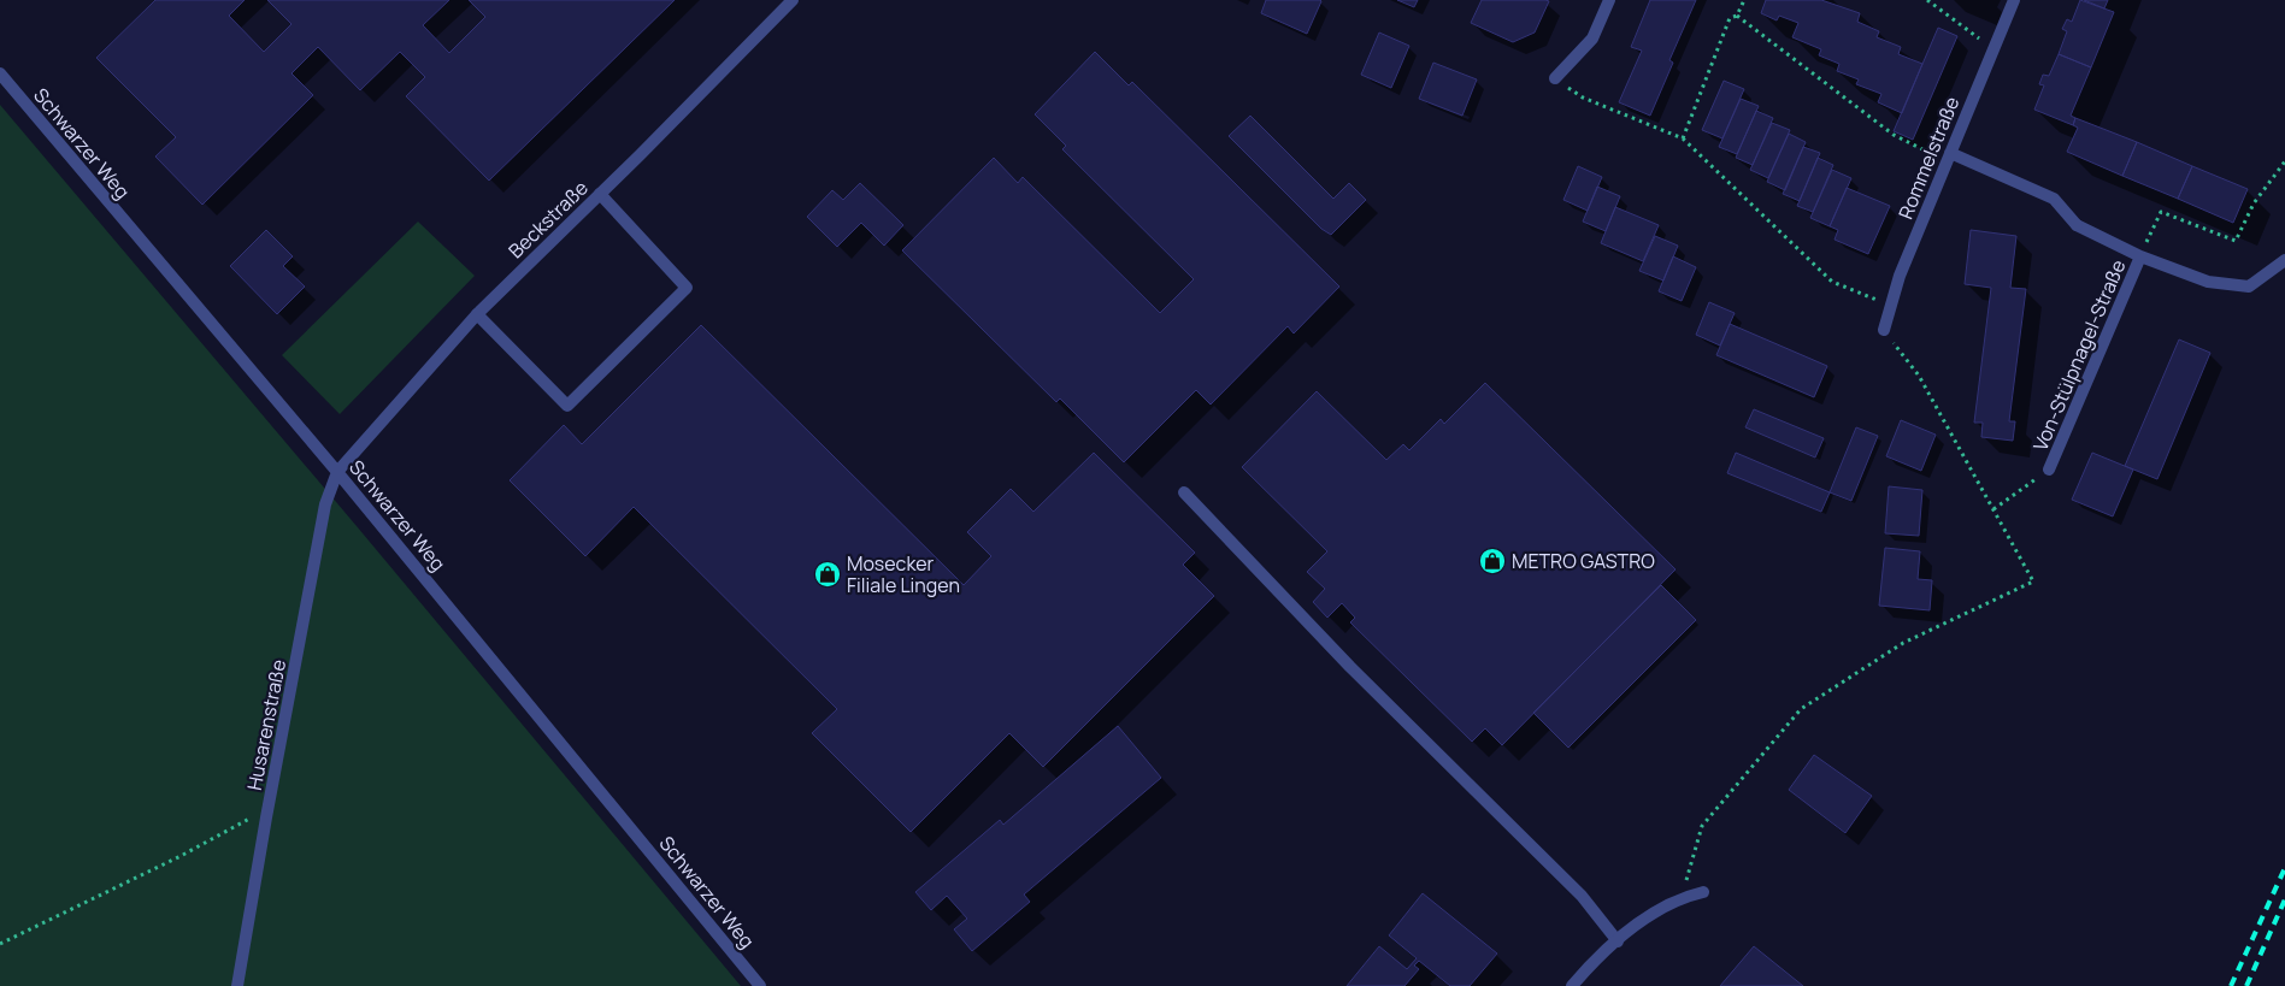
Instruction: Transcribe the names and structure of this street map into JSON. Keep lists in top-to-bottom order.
{
  "streets": {
    "street": [
      "Schwarzer Weg",
      "Rommelstraße",
      "Beckstraße",
      "Von-Stülpnagel-Straße",
      "Husarenstraße"
    ]
  },
  "crossings": [
    ["Schwarzer Weg", "Beckstraße"],
    ["Schwarzer Weg", "Husarenstraße"],
    ["Rommelstraße", "Von-Stülpnagel-Straße"],
    ["Beckstraße", "Husarenstraße"]
  ],
  "places": {
    "shop": ["METRO GASTRO", "Mosecker Filiale Lingen"]
  }
}
